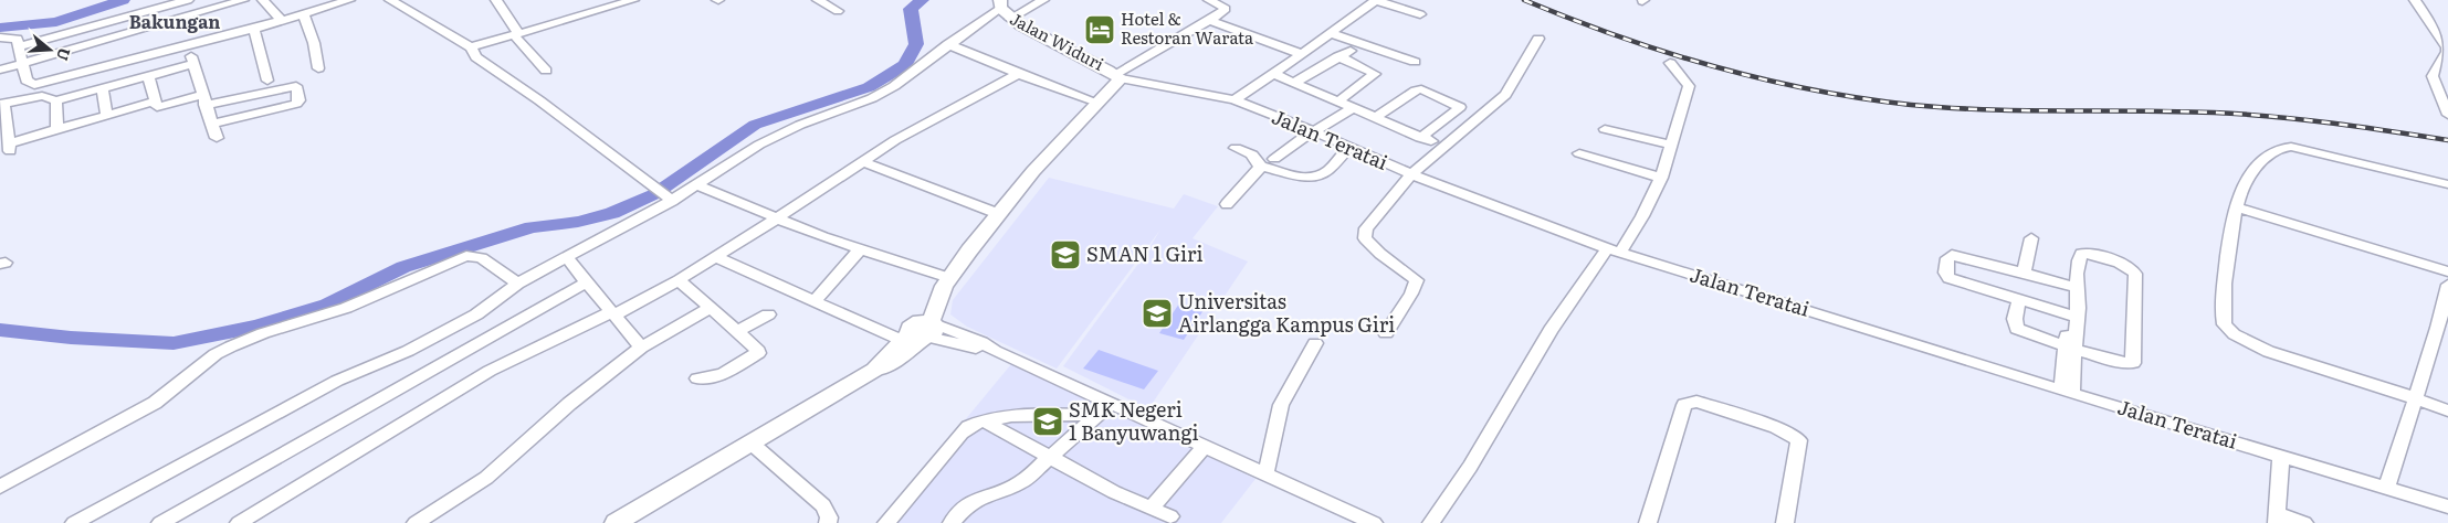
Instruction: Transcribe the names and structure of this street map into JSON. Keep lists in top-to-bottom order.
{
  "streets": {
    "main road": ["Jalan Widuri"],
    "street": ["Jalan Teratai"]
  },
  "crossings": [
    ["Jalan Widuri", "Jalan Teratai"]
  ],
  "districts": ["Bakungan"],
  "places": {
    "hotel": ["Hotel & Restoran Warata"],
    "school or university": ["SMAN 1 Giri", "Universitas Airlangga Kampus Giri", "SMK Negeri 1 Banyuwangi"]
  },
  "north": "right"
}
